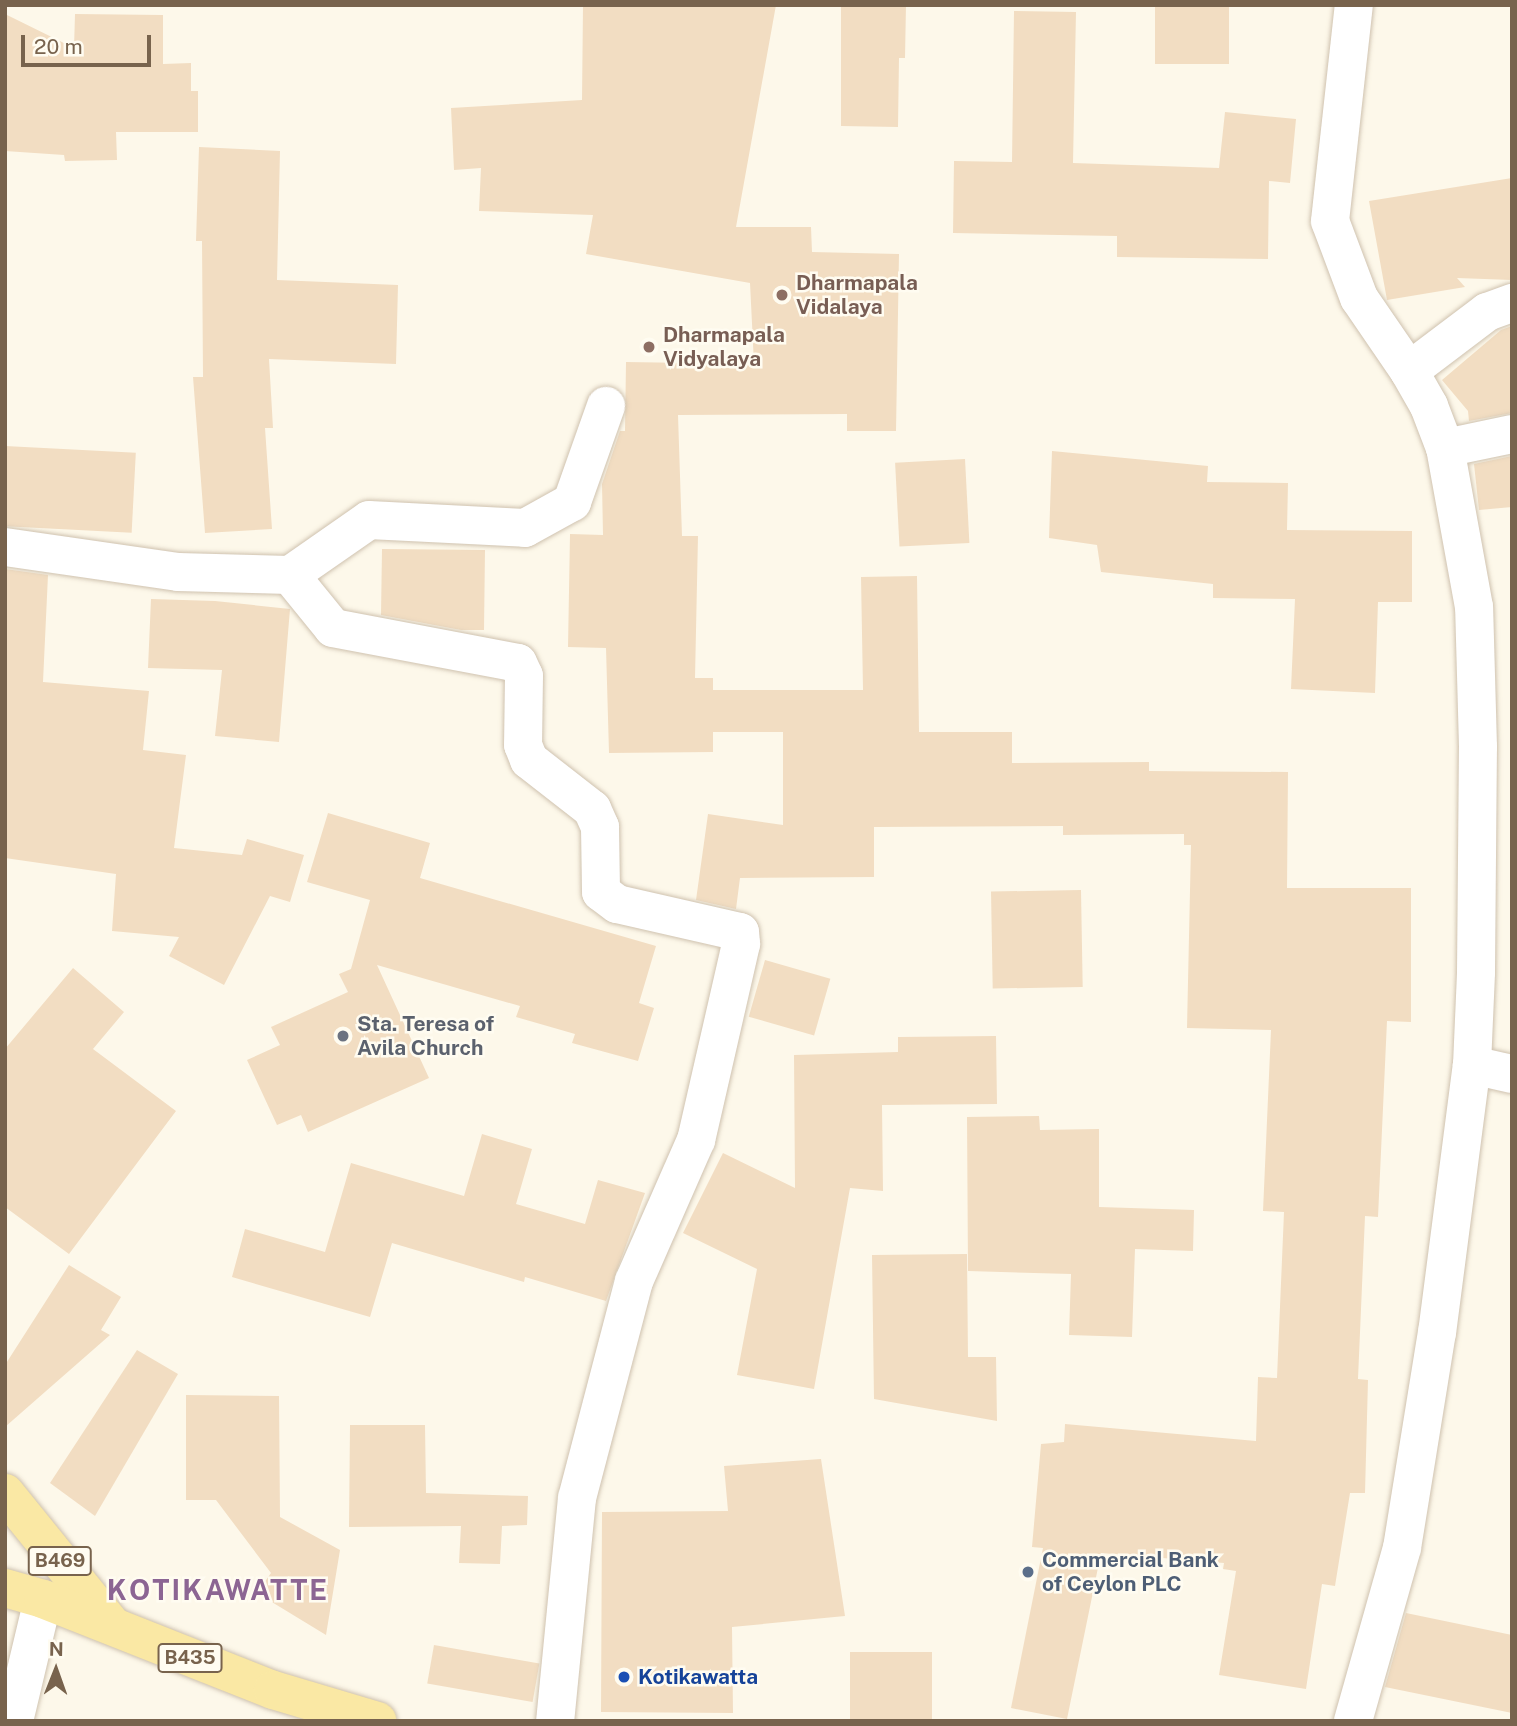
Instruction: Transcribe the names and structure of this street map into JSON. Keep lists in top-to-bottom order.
{
  "streets": {
    "main road": ["B469", "B435"]
  },
  "crossings": [
    ["B469", "B435"]
  ],
  "districts": ["KOTIKAWATTE"],
  "places": [
    "Dharmapala Vidalaya",
    "Dharmapala Vidyalaya",
    "Sta. Teresa of Avila Church",
    "Commercial Bank of Ceylon PLC",
    "Kotikawatta"
  ],
  "scale_bar": "20 m",
  "north": "top"
}
